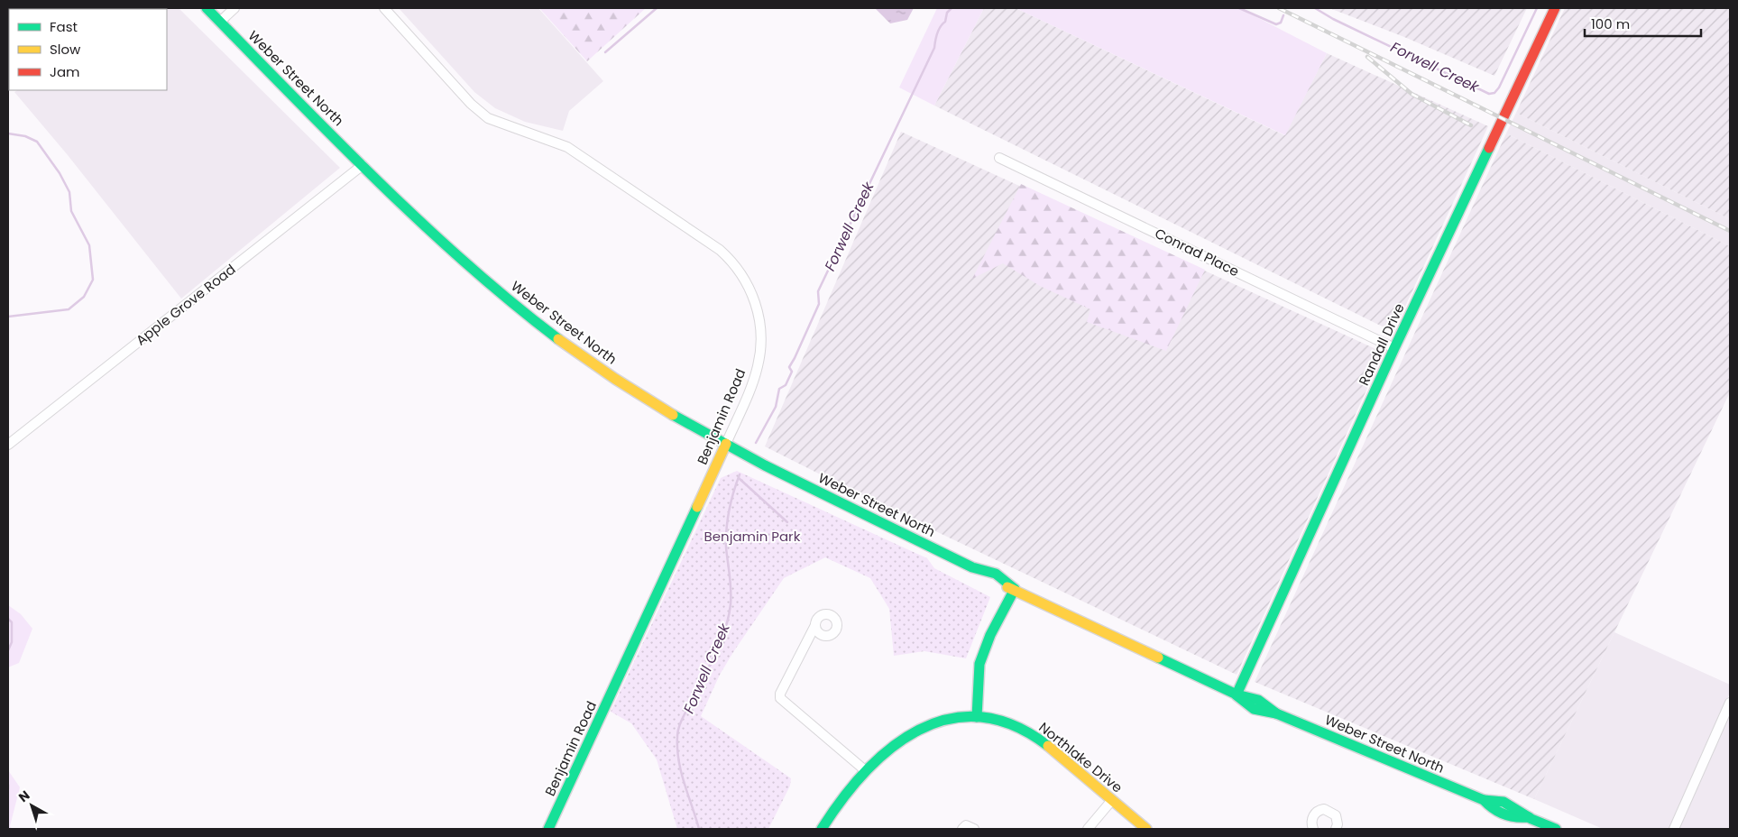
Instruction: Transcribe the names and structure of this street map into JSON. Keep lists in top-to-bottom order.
{
  "streets": {
    "street": [
      "Weber Street North",
      "Conrad Place",
      "Apple Grove Road",
      "Randall Drive",
      "Benjamin Road",
      "Northlake Drive"
    ]
  },
  "crossings": [
    ["Weber Street North", "Apple Grove Road"],
    ["Weber Street North", "Randall Drive"],
    ["Weber Street North", "Benjamin Road"],
    ["Conrad Place", "Randall Drive"]
  ],
  "water": ["Forwell Creek"],
  "parks": ["Benjamin Park"],
  "legend": ["Fast", "Slow", "Jam"],
  "scale_bar": "100 m",
  "north": "top left"
}
